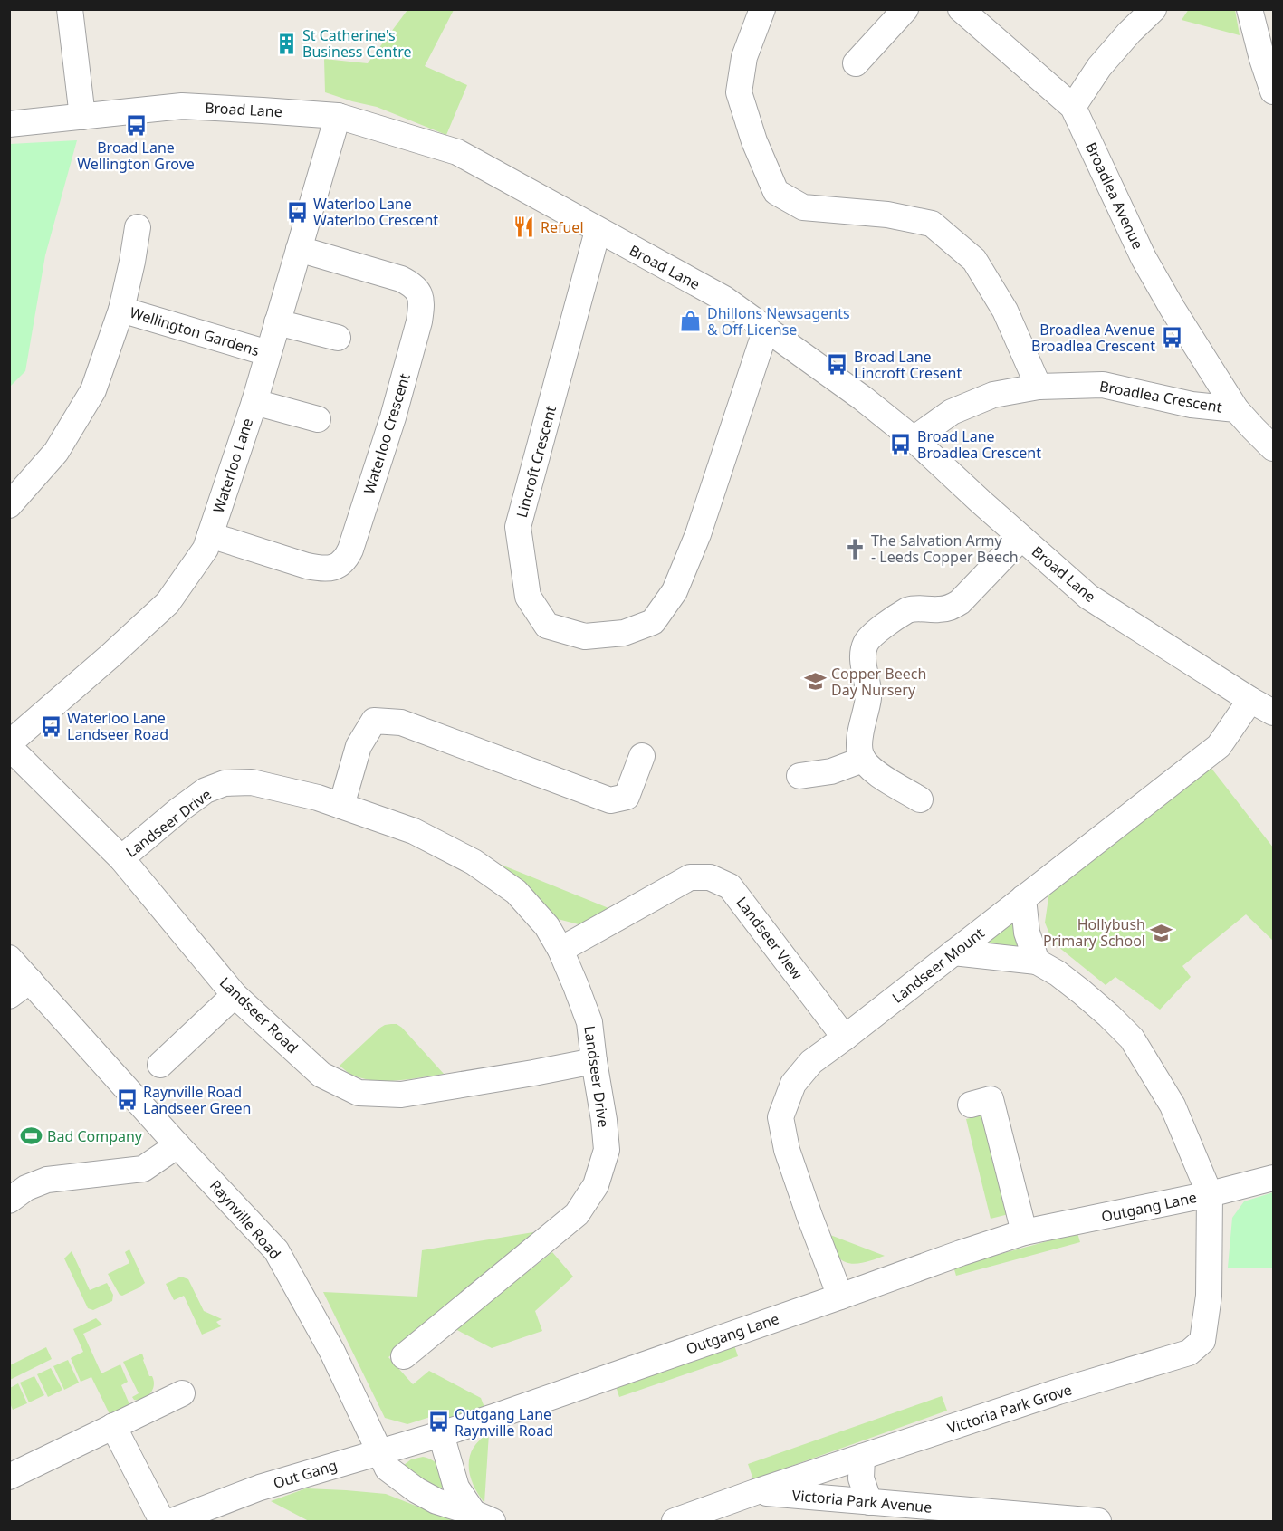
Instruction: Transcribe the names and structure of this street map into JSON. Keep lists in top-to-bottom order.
{
  "streets": {
    "street": [
      "Broad Lane",
      "Broadlea Avenue",
      "Wellington Gardens",
      "Broadlea Crescent",
      "Waterloo Crescent",
      "Lincroft Crescent",
      "Waterloo Lane",
      "Landseer Drive",
      "Landseer View",
      "Landseer Mount",
      "Landseer Road",
      "Outgang Lane",
      "Raynville Road",
      "Victoria Park Grove",
      "Out Gang",
      "Victoria Park Avenue"
    ]
  },
  "crossings": [
    ["Broad Lane", "Broadlea Crescent"],
    ["Broad Lane", "Lincroft Crescent"],
    ["Broad Lane", "Waterloo Lane"],
    ["Broad Lane", "Landseer Mount"],
    ["Broadlea Avenue", "Broadlea Crescent"],
    ["Wellington Gardens", "Waterloo Lane"],
    ["Waterloo Crescent", "Waterloo Lane"],
    ["Waterloo Lane", "Landseer Road"],
    ["Landseer Drive", "Landseer View"],
    ["Landseer Drive", "Landseer Road"],
    ["Landseer View", "Landseer Mount"],
    ["Landseer Mount", "Outgang Lane"],
    ["Outgang Lane", "Raynville Road"],
    ["Outgang Lane", "Victoria Park Grove"],
    ["Outgang Lane", "Out Gang"],
    ["Raynville Road", "Out Gang"],
    ["Victoria Park Grove", "Victoria Park Avenue"]
  ],
  "places": {
    "building": ["St Catherine's Business Centre"],
    "bus stop": [
      "Broad Lane Wellington Grove",
      "Waterloo Lane Waterloo Crescent",
      "Broadlea Avenue Broadlea Crescent",
      "Broad Lane Lincroft Cresent",
      "Broad Lane Broadlea Crescent",
      "Waterloo Lane Landseer Road",
      "Raynville Road Landseer Green",
      "Outgang Lane Raynville Road"
    ],
    "restaurant": ["Refuel"],
    "shop": ["Dhillons Newsagents & Off License"],
    "church": ["The Salvation Army - Leeds Copper Beech"],
    "school or university": ["Copper Beech Day Nursery", "Hollybush Primary School"],
    "sports": ["Bad Company"]
  }
}
